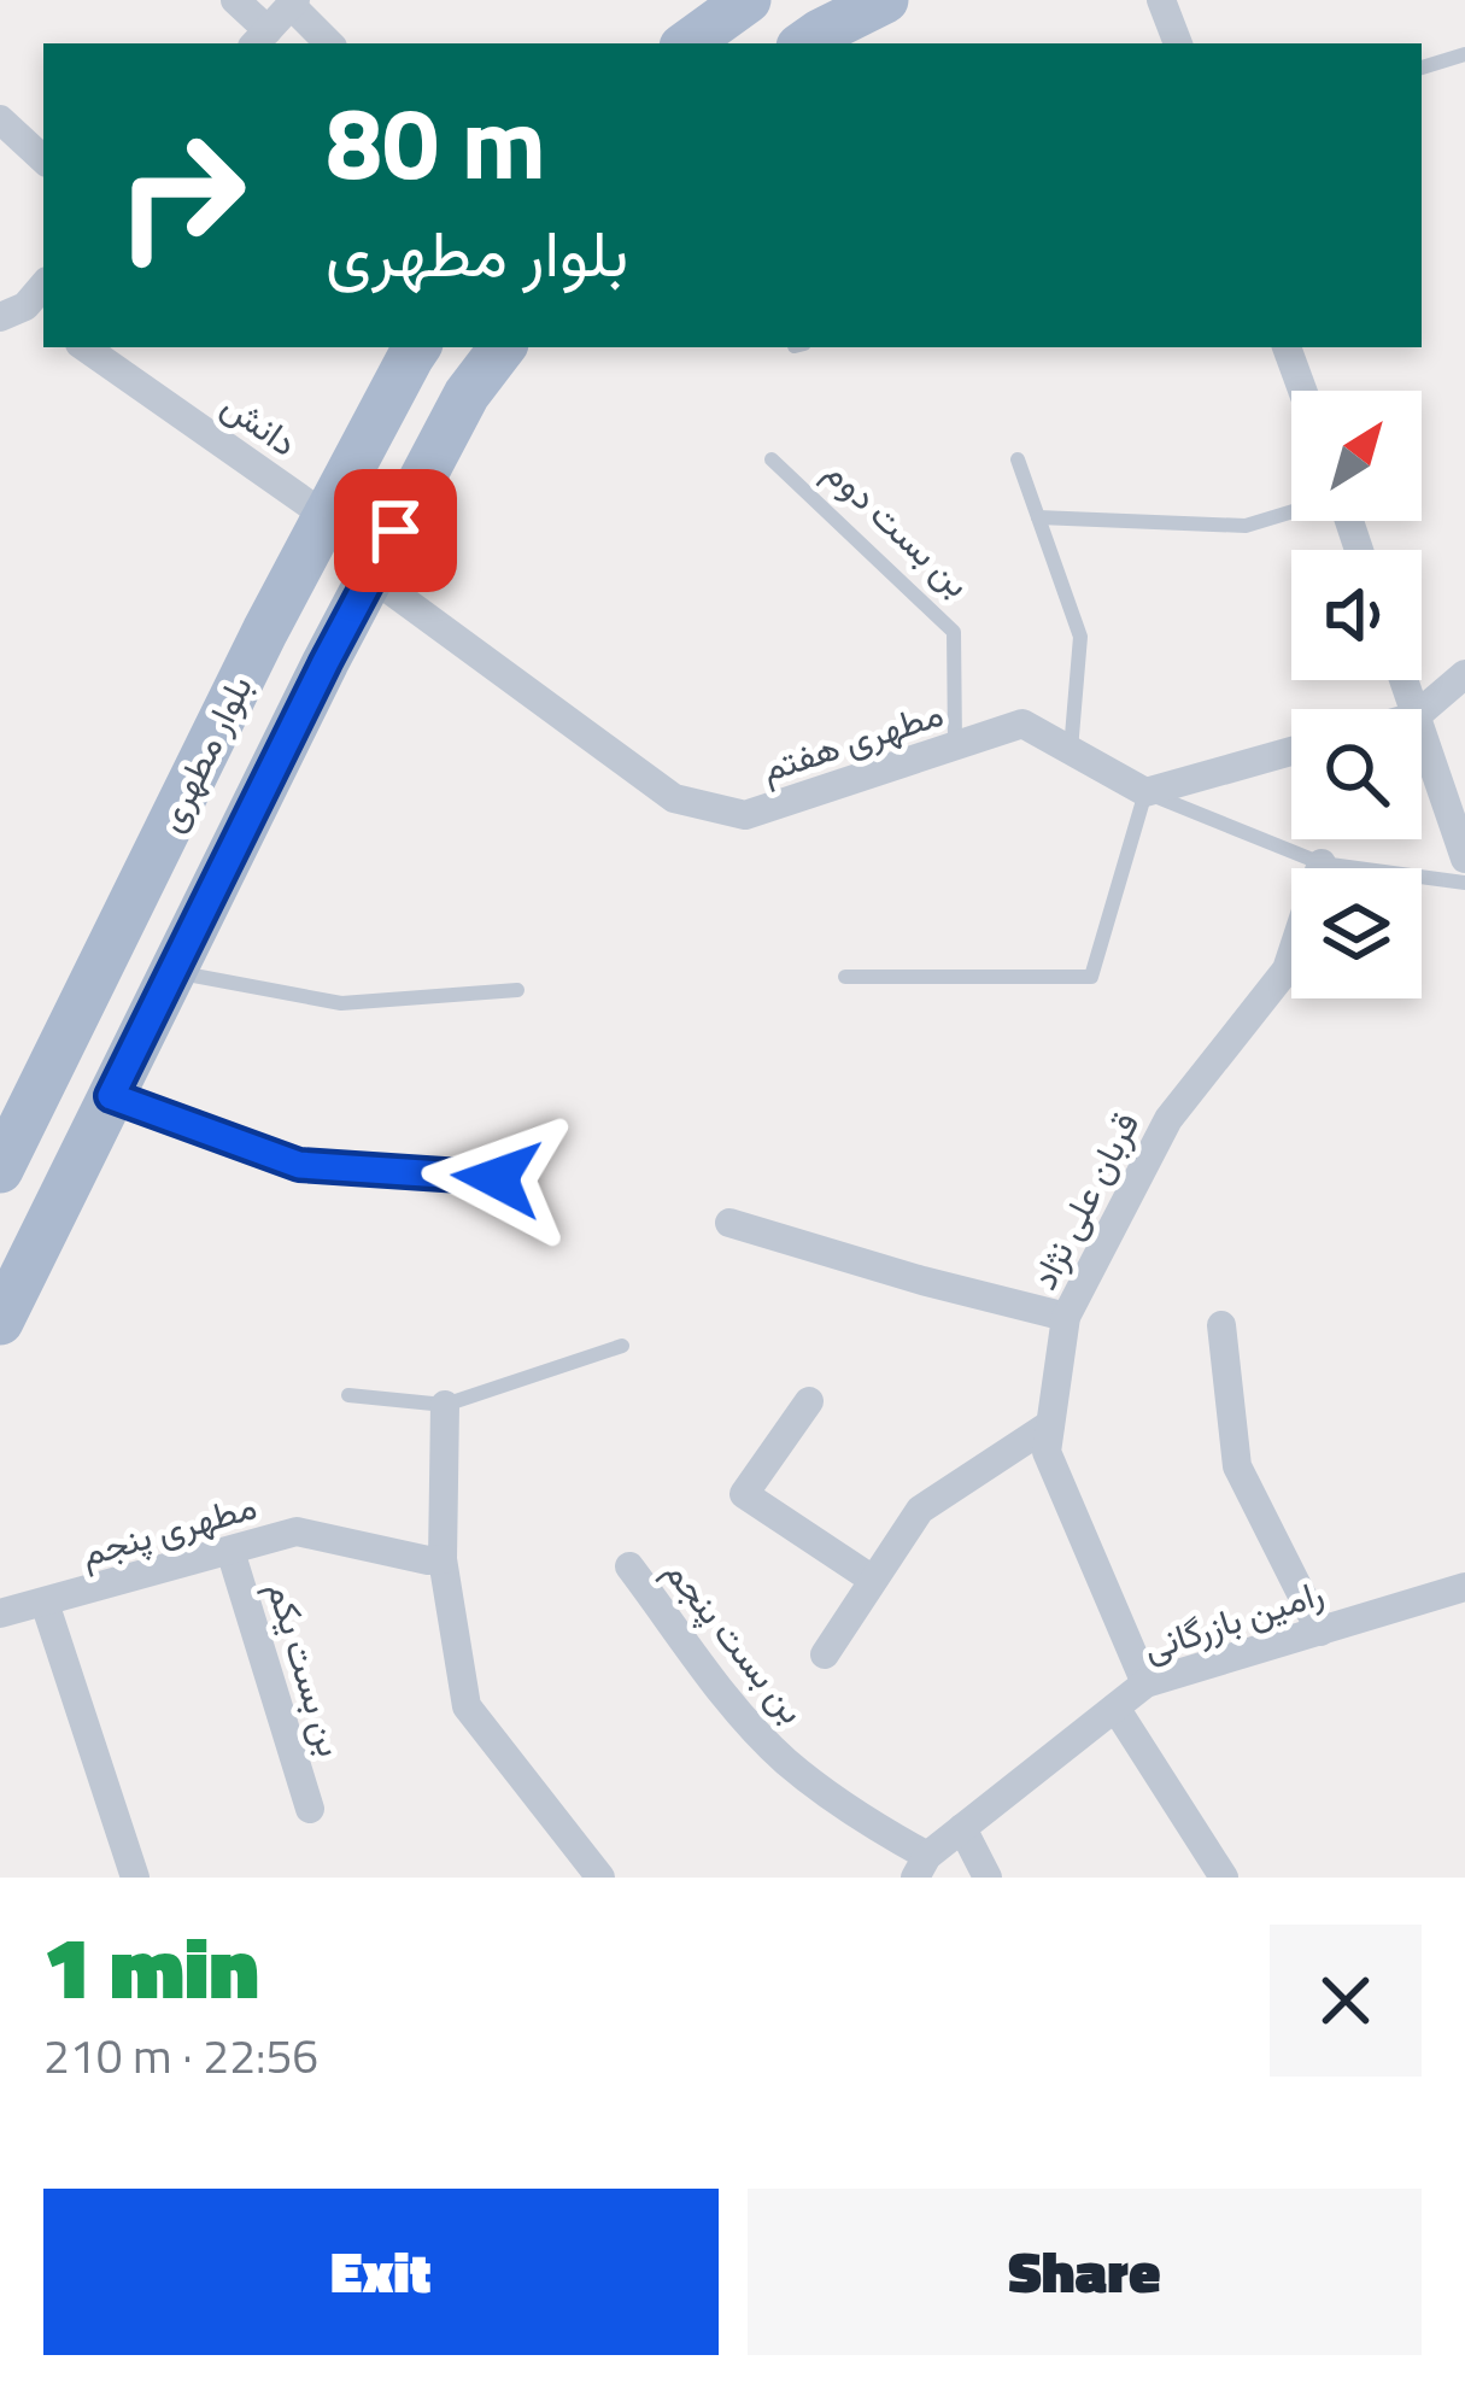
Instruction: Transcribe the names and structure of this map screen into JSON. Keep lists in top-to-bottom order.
{
  "streets": {
    "main road": ["بلوار مطهری"],
    "street": [
      "دانش",
      "مطهری هفتم",
      "قربان علی نژاد",
      "مطهری پنجم",
      "رامین بازرگانی",
      "بن بست پنجم",
      "بن بست یکم"
    ],
    "lane": ["بن بست دوم"]
  },
  "crossings": [
    ["دانش", "بلوار مطهری"],
    ["بن بست دوم", "مطهری هفتم"],
    ["مطهری هفتم", "بلوار مطهری"],
    ["قربان علی نژاد", "رامین بازرگانی"],
    ["مطهری پنجم", "بن بست یکم"],
    ["رامین بازرگانی", "بن بست پنجم"]
  ],
  "north": "top right",
  "page": {
    "turn": ["80 m", "بلوار مطهری"],
    "heading": ["1 min", "210 m · 22:56"],
    "buttons": ["Exit", "Share"]
  }
}
